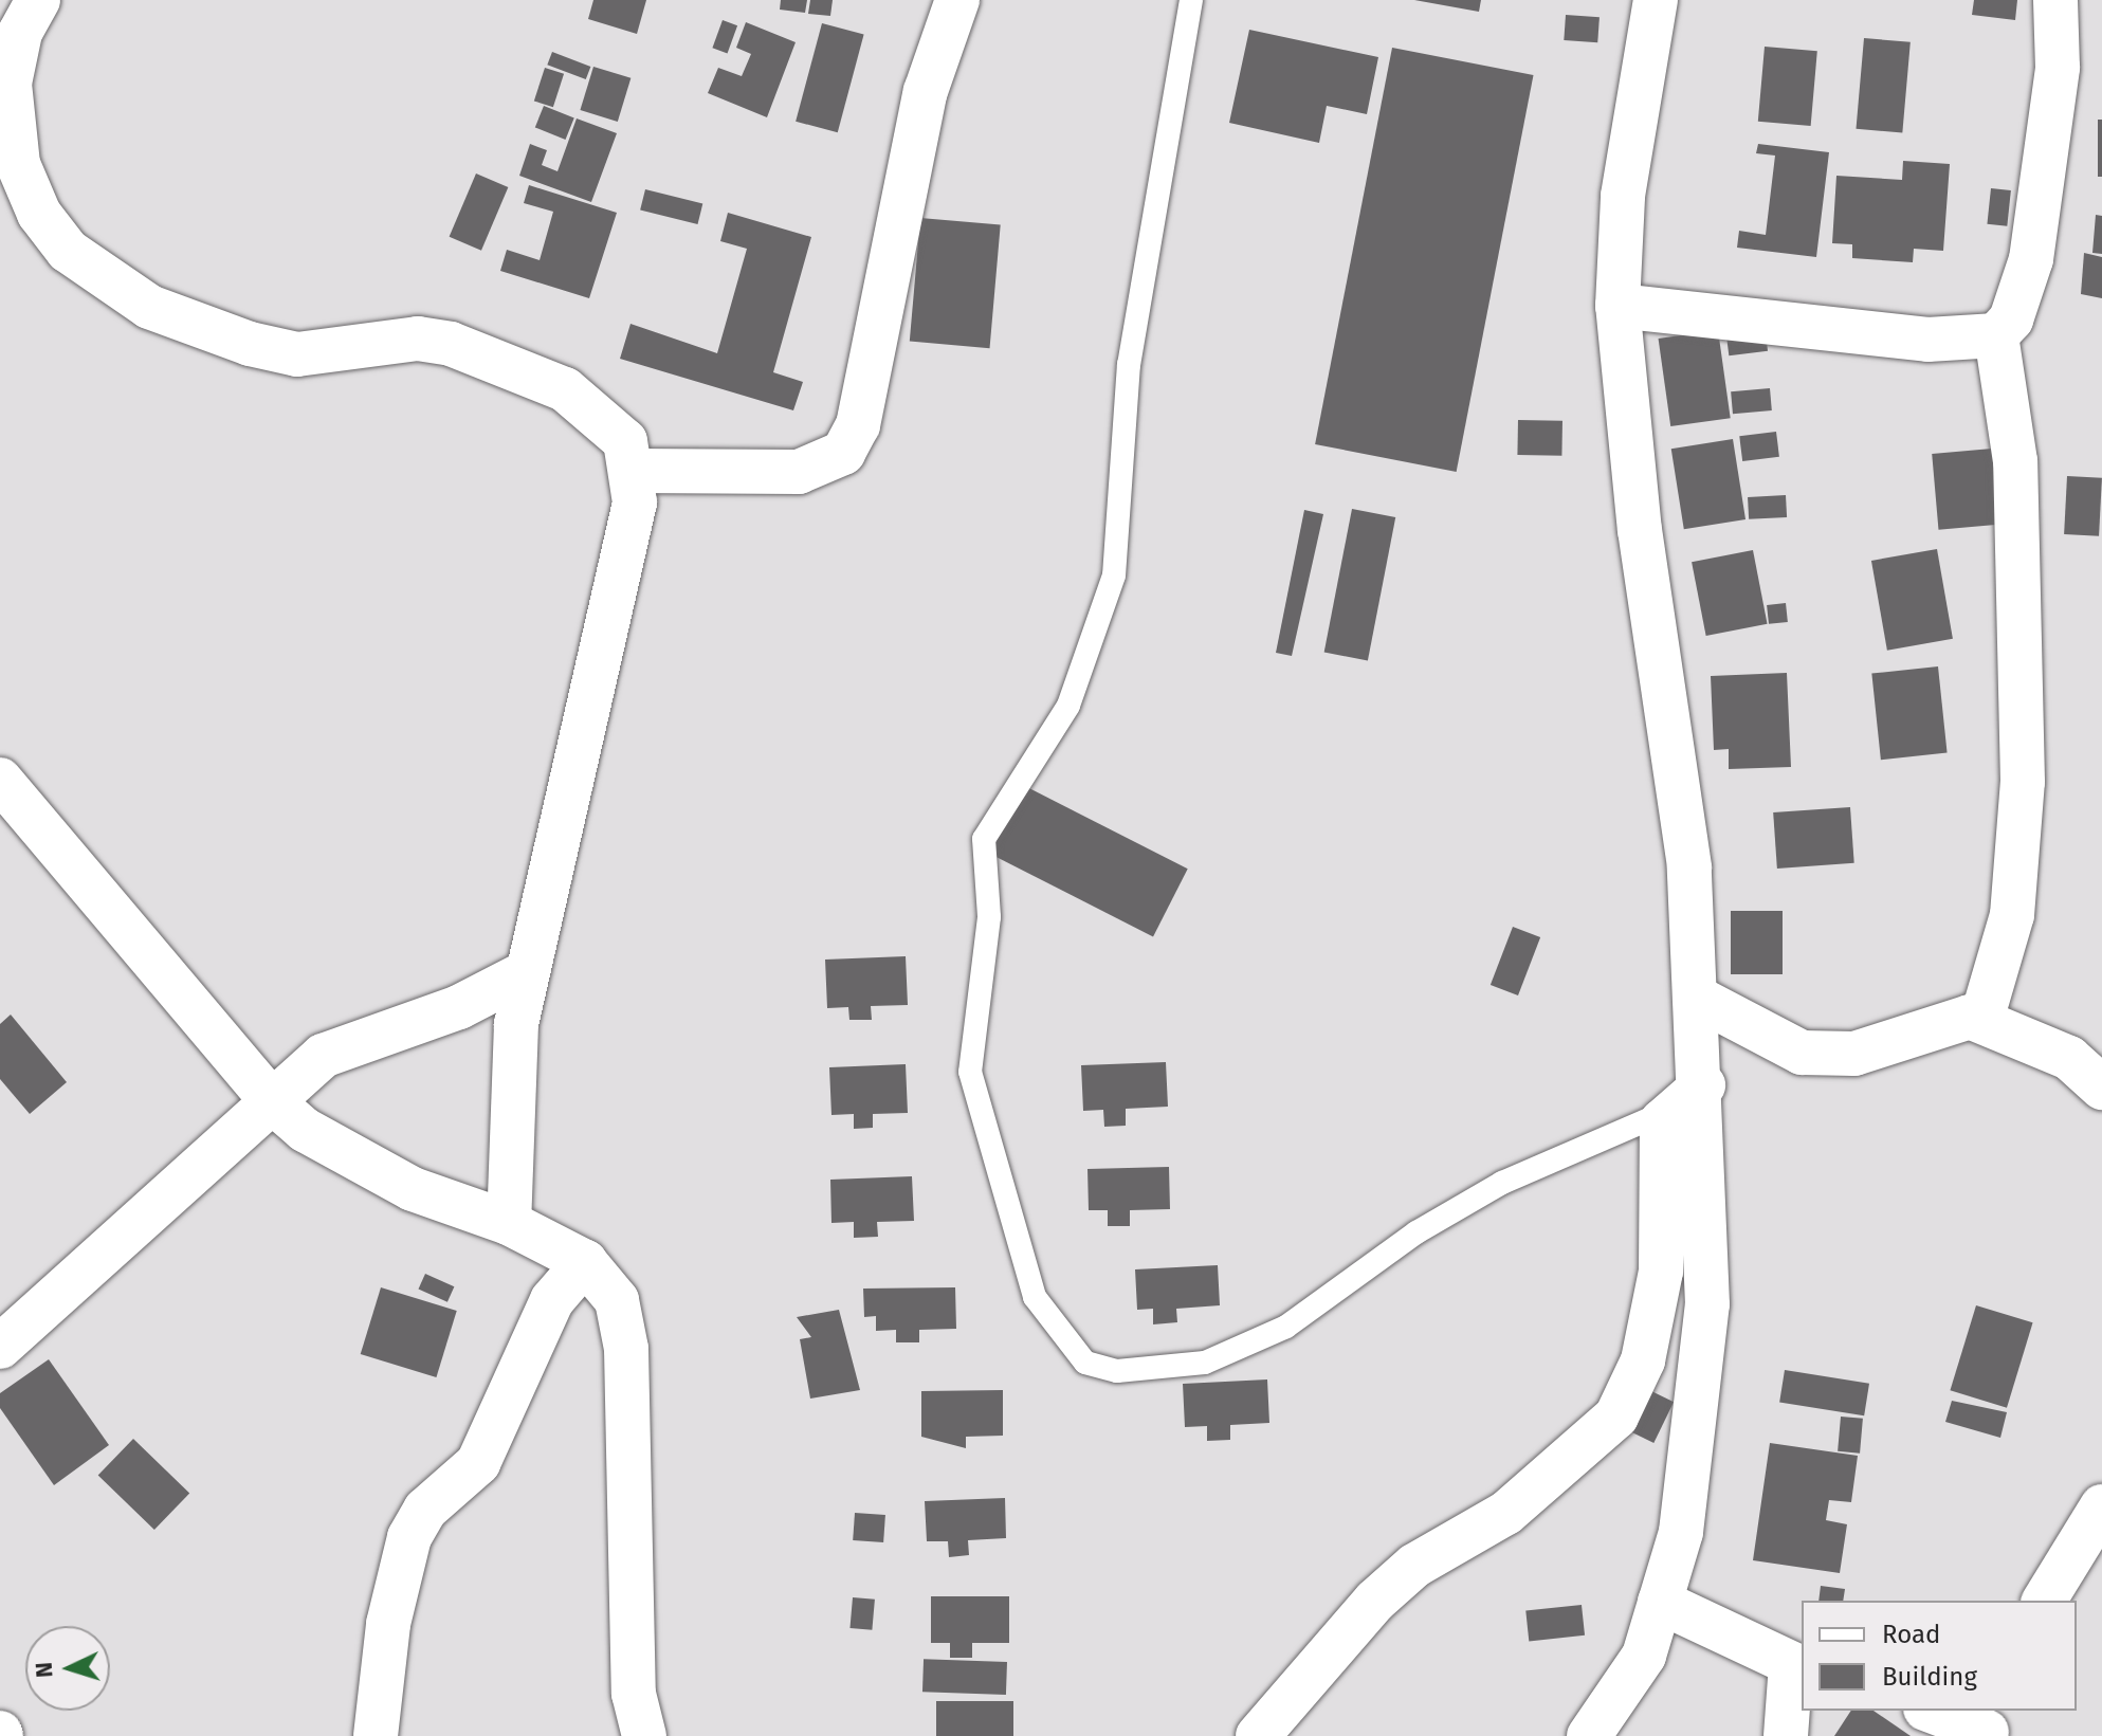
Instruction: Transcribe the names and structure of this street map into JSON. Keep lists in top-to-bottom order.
{
  "legend": ["Road", "Building"],
  "north": "left"
}
